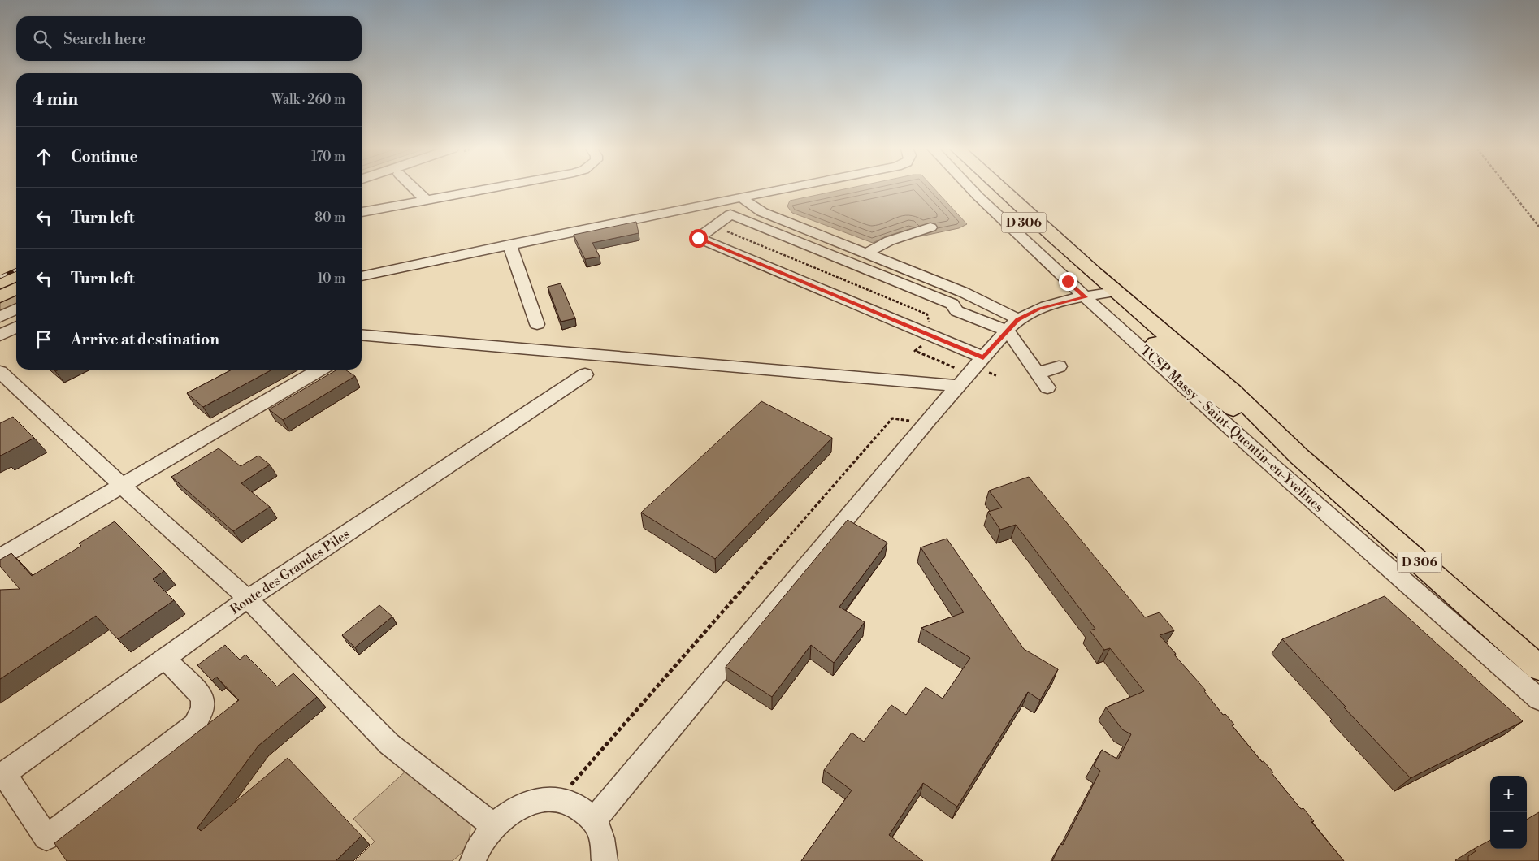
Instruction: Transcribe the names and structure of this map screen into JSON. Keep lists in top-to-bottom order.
{
  "streets": {
    "main road": ["D 306"],
    "lane": ["TCSP Massy - Saint-Quentin-en-Yvelines", "Route des Grandes Piles"]
  },
  "crossings": [
    ["D 306", "TCSP Massy - Saint-Quentin-en-Yvelines"]
  ],
  "page": {
    "search": "Search here",
    "heading": ["4 min", "Walk · 260 m"],
    "list": [
      ["Continue", "170 m"],
      ["Turn left", "80 m"],
      ["Turn left", "10 m"],
      "Arrive at destination"
    ],
    "map_buttons": ["+", "−"]
  }
}
